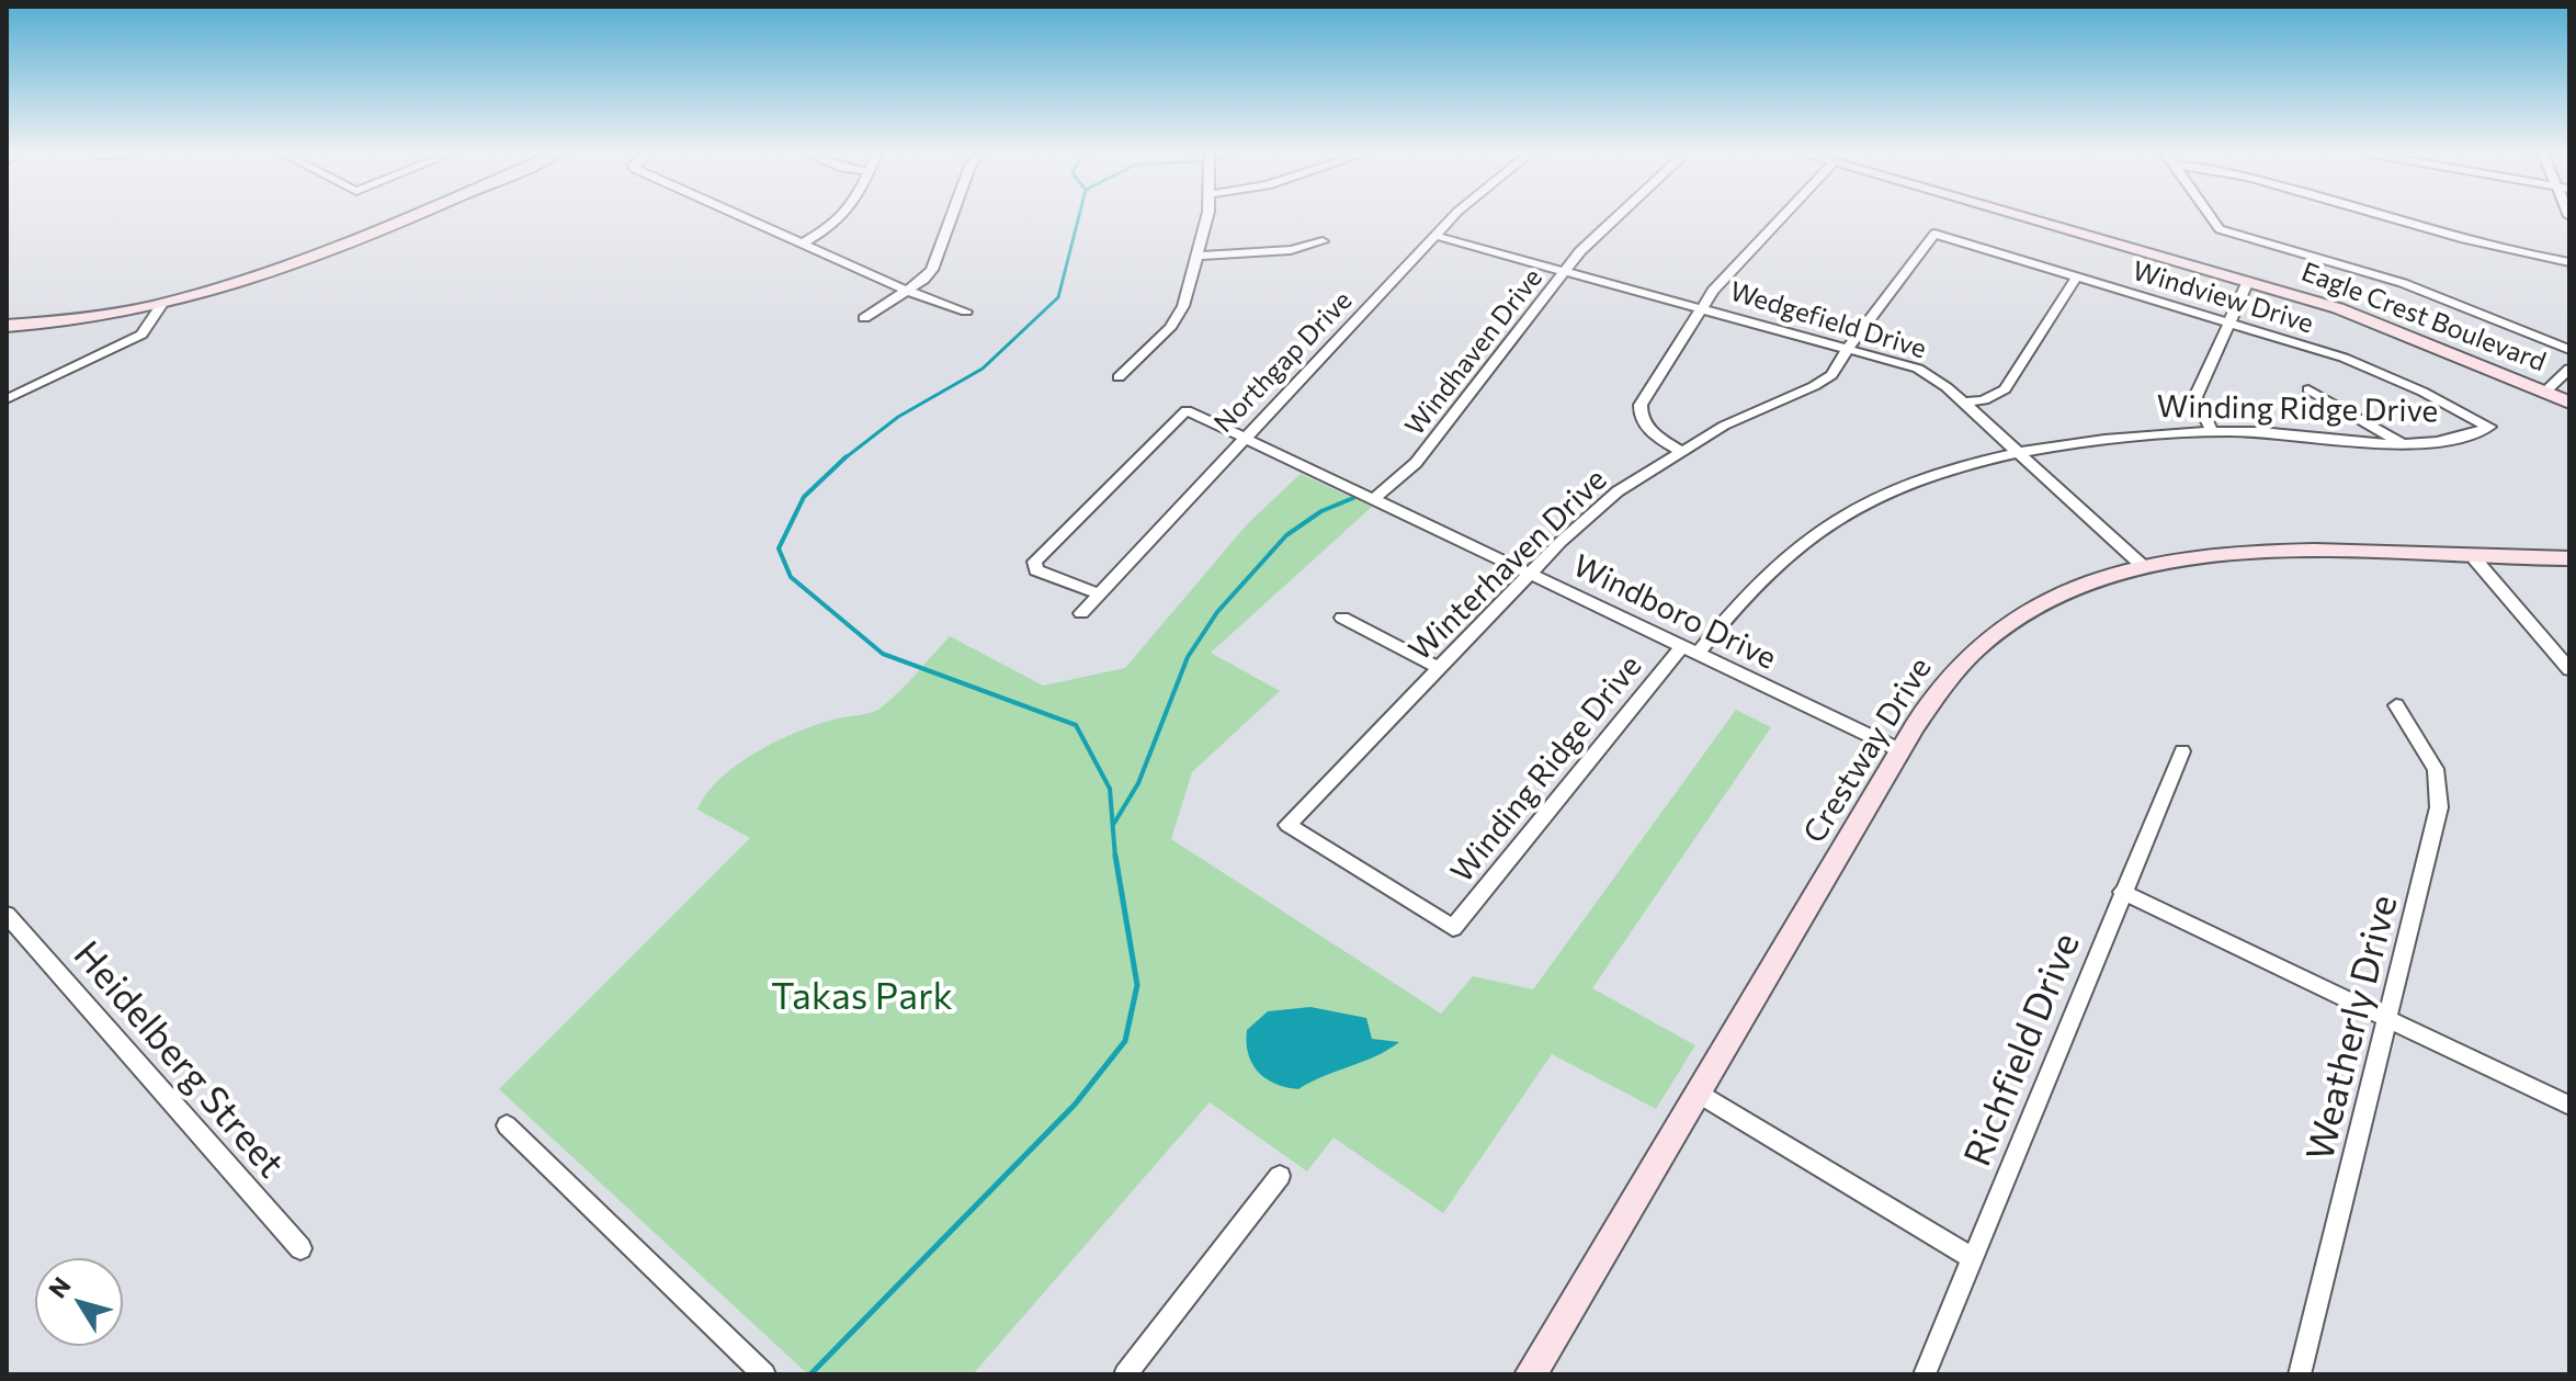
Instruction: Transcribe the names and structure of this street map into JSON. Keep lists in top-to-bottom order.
{
  "streets": {
    "main road": ["Eagle Crest Boulevard", "Crestway Drive"],
    "street": [
      "Windview Drive",
      "Wedgefield Drive",
      "Windhaven Drive",
      "Northgap Drive",
      "Winding Ridge Drive",
      "Winterhaven Drive",
      "Windboro Drive",
      "Weatherly Drive",
      "Richfield Drive",
      "Heidelberg Street"
    ]
  },
  "crossings": [
    ["Windview Drive", "Winding Ridge Drive"],
    ["Windview Drive", "Winterhaven Drive"],
    ["Wedgefield Drive", "Windhaven Drive"],
    ["Wedgefield Drive", "Northgap Drive"],
    ["Wedgefield Drive", "Winding Ridge Drive"],
    ["Wedgefield Drive", "Winterhaven Drive"],
    ["Wedgefield Drive", "Crestway Drive"],
    ["Windhaven Drive", "Windboro Drive"],
    ["Northgap Drive", "Windboro Drive"],
    ["Winding Ridge Drive", "Winterhaven Drive"],
    ["Winding Ridge Drive", "Windboro Drive"],
    ["Winterhaven Drive", "Windboro Drive"],
    ["Windboro Drive", "Crestway Drive"]
  ],
  "parks": ["Takas Park"],
  "north": "top left"
}
